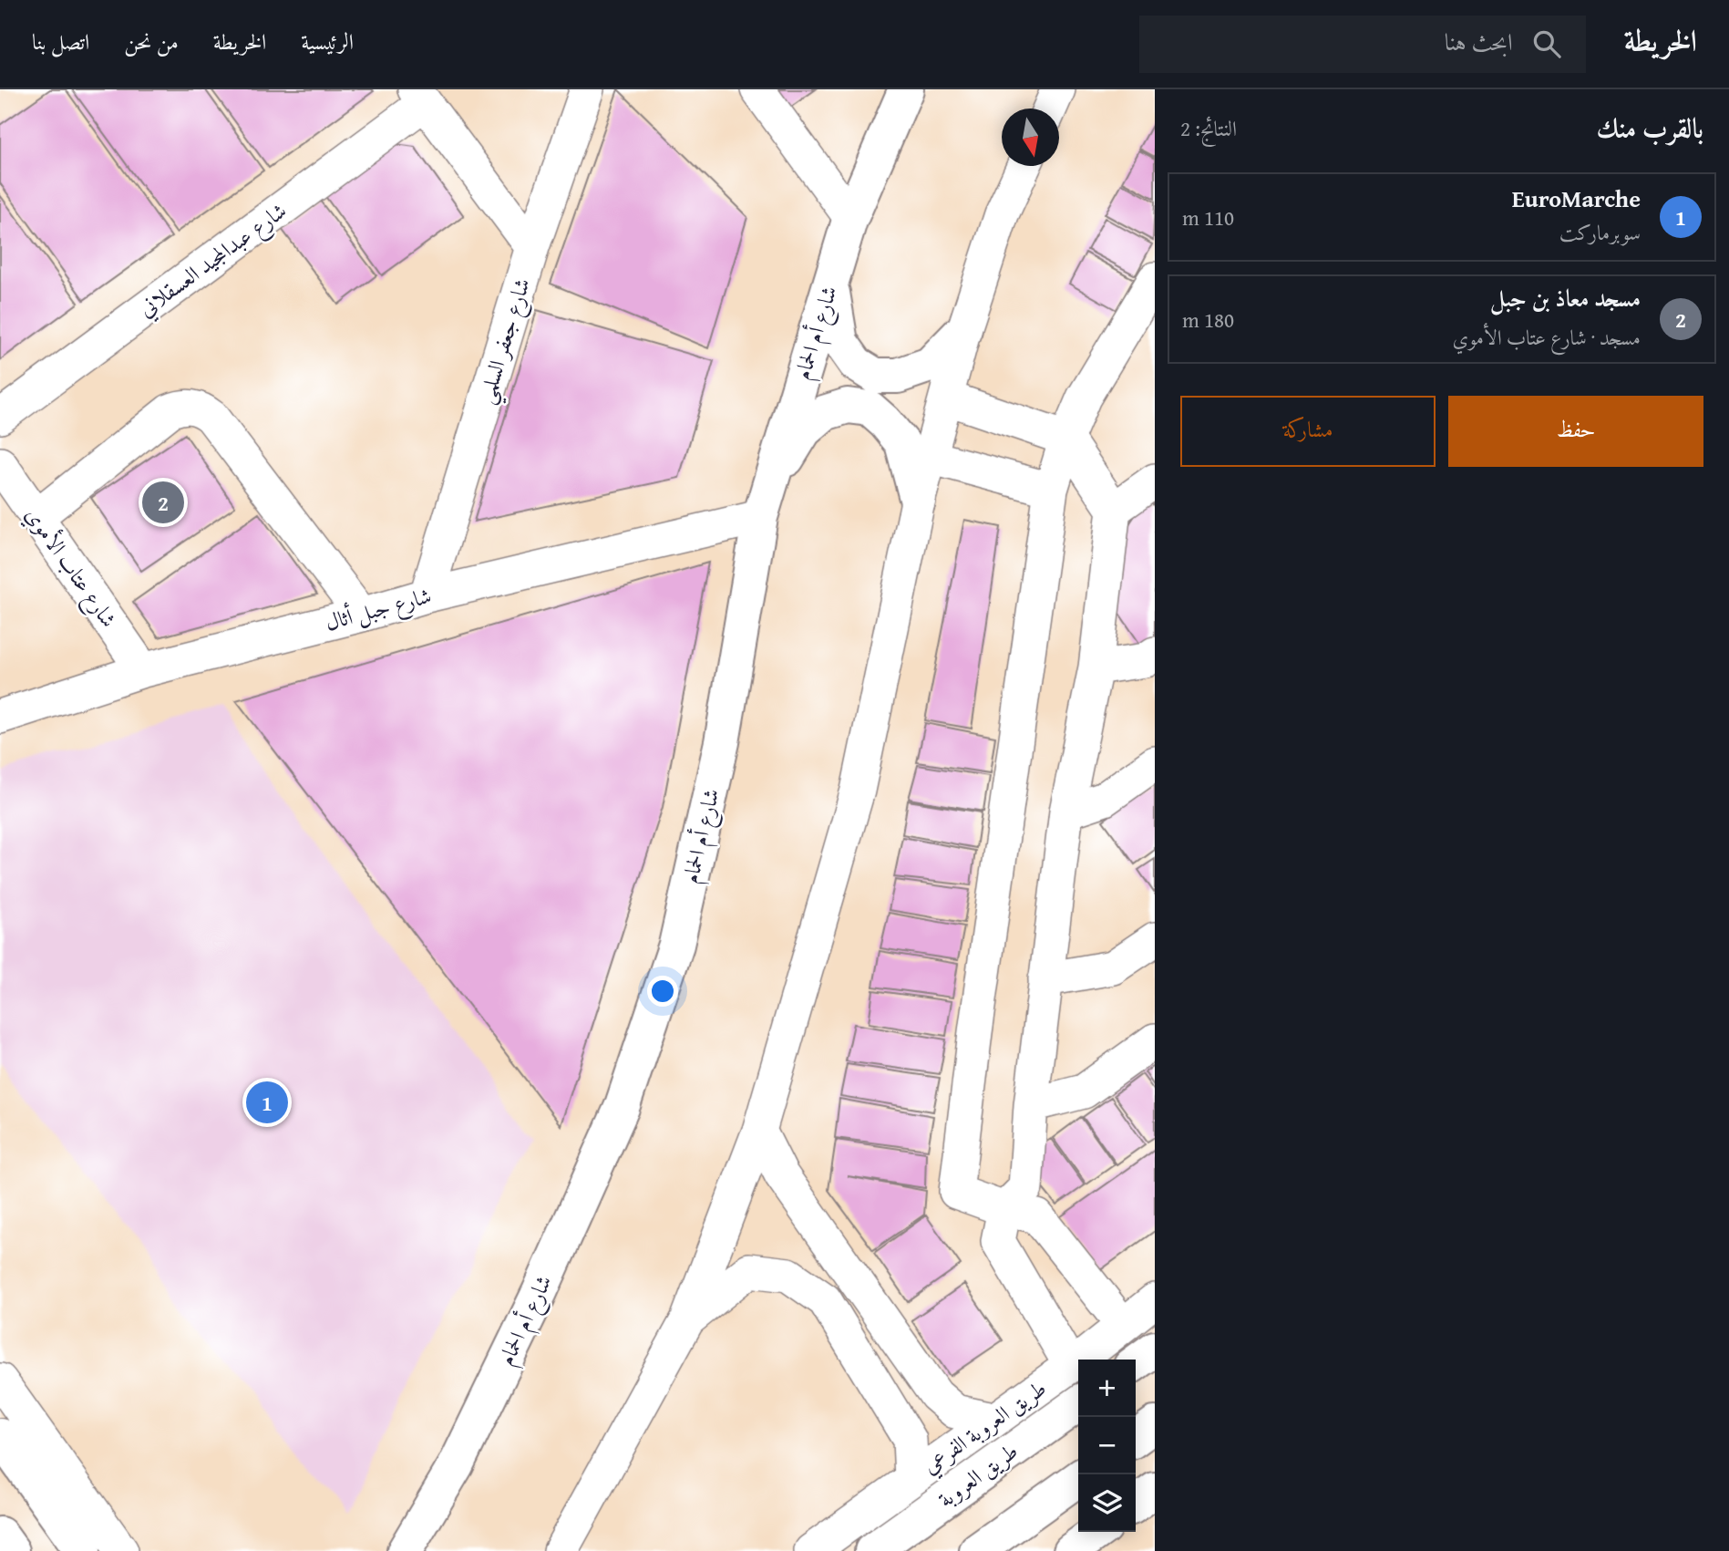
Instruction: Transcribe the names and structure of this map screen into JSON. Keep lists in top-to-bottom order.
{
  "streets": {
    "main road": ["شارع أم الحمام", "طريق العروبة"],
    "street": [
      "شارع عبدالمجيد العسقلاني",
      "شارع جعفر السلمي",
      "شارع عتاب الأموي",
      "شارع جبل أثال",
      "طريق العروبة الفرعي"
    ]
  },
  "crossings": [
    ["شارع أم الحمام", "شارع جبل أثال"],
    ["شارع جعفر السلمي", "شارع جبل أثال"],
    ["شارع عتاب الأموي", "شارع جبل أثال"]
  ],
  "north": "bottom",
  "page": {
    "header": "الخريطة",
    "search": "ابحث هنا",
    "nav": [
      "الرئيسية",
      "الخريطة",
      "من نحن",
      "اتصل بنا"
    ],
    "heading": ["بالقرب منك", "النتائج: 2"],
    "list": [
      {
        "mark": "1",
        "name": "EuroMarche",
        "note": "سوبرماركت",
        "value": "110 m"
      },
      {
        "mark": "2",
        "name": "مسجد معاذ بن جبل",
        "note": "مسجد · شارع عتاب الأموي",
        "value": "180 m"
      }
    ],
    "buttons": ["حفظ", "مشاركة"],
    "pins": ["2", "1"],
    "map_buttons": ["+", "−"]
  }
}
